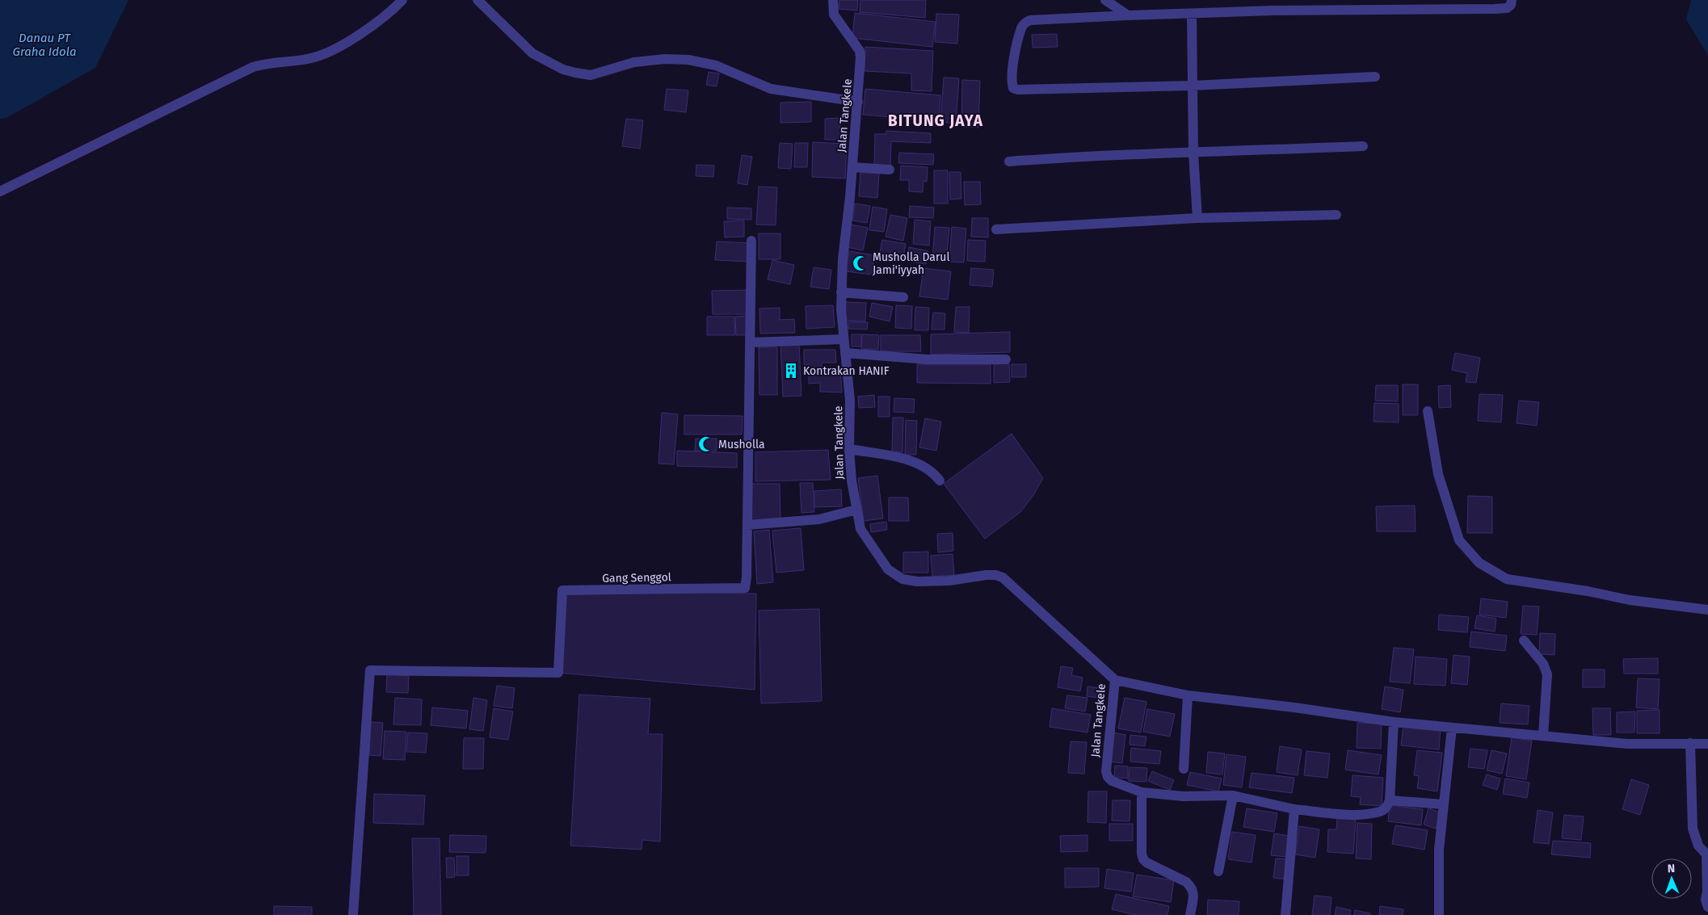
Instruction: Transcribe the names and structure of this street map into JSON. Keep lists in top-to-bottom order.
{
  "streets": {
    "street": ["Jalan Tangkele", "Gang Senggol"]
  },
  "districts": ["BITUNG JAYA"],
  "water": ["Danau PT Graha Idola"],
  "places": {
    "mosque": ["Musholla Darul Jami'iyyah", "Musholla"],
    "building": ["Kontrakan HANIF"]
  },
  "north": "top"
}
